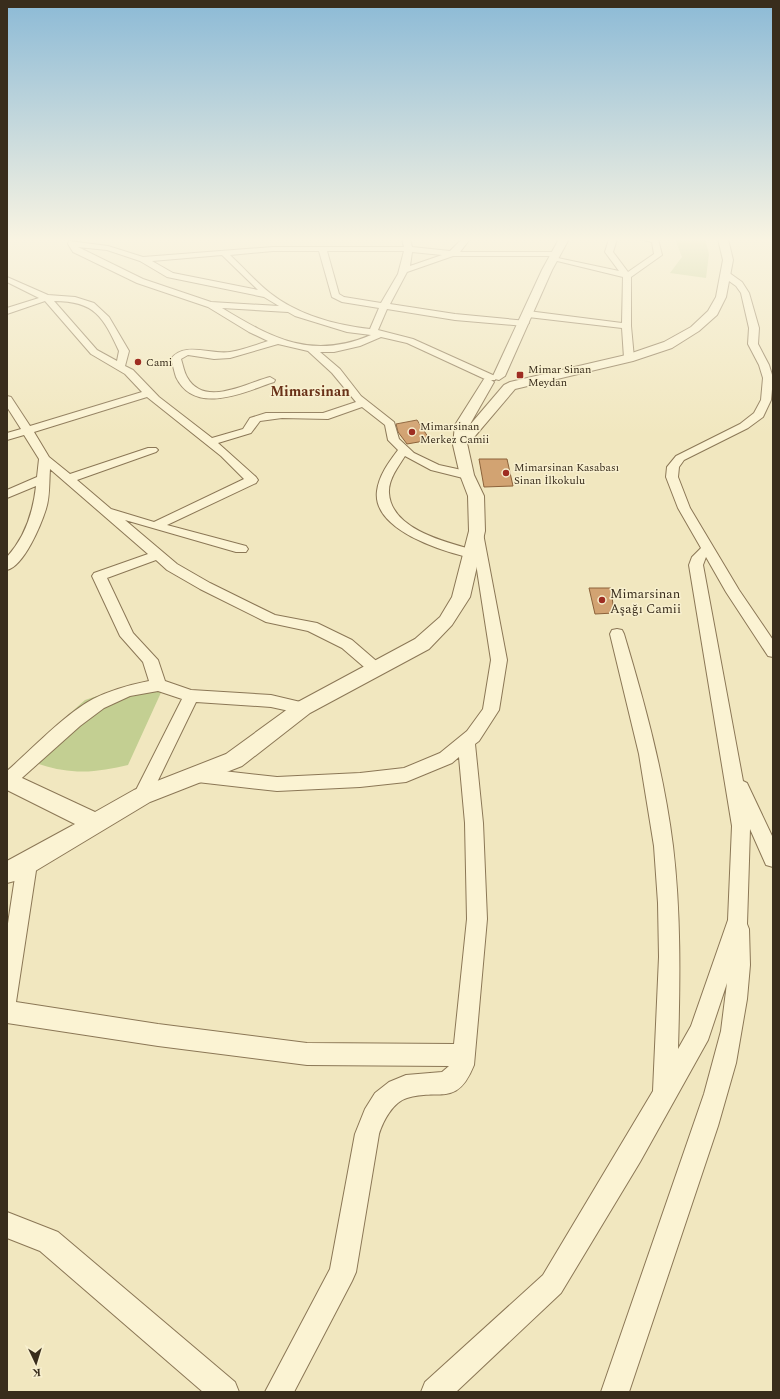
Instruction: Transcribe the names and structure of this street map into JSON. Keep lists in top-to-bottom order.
{
  "districts": ["Mimarsinan"],
  "places": {
    "other": [
      "Cami",
      "Mimarsinan Merkez Camii",
      "Mimarsinan Kasabası Sinan İlkokulu",
      "Mimarsinan Aşağı Camii"
    ],
    "transit": ["Mimar Sinan Meydan"]
  },
  "north": "bottom"
}
